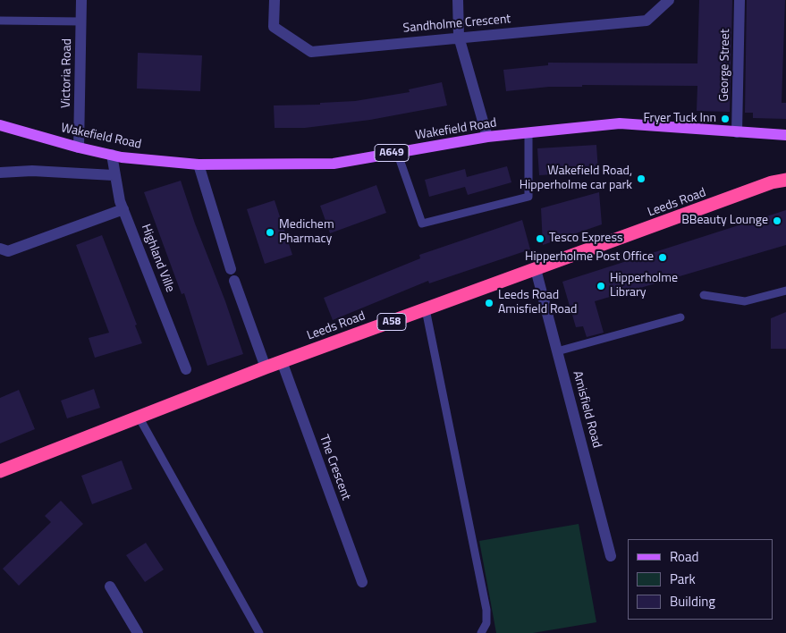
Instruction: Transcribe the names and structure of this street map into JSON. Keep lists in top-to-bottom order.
{
  "streets": {
    "highway": ["Leeds Road", "A58"],
    "main road": ["Wakefield Road", "A649"],
    "street": [
      "Sandholme Crescent",
      "George Street",
      "Victoria Road",
      "Highland Ville",
      "Amisfield Road",
      "The Crescent"
    ]
  },
  "crossings": [
    ["George Street", "Wakefield Road"],
    ["Victoria Road", "Wakefield Road"],
    ["Wakefield Road", "Highland Ville"],
    ["Leeds Road", "Amisfield Road"],
    ["Leeds Road", "The Crescent"]
  ],
  "places": [
    "Fryer Tuck Inn",
    "Wakefield Road, Hipperholme car park",
    "BBeauty Lounge",
    "Medichem Pharmacy",
    "Tesco Express",
    "Hipperholme Post Office",
    "Hipperholme Library",
    "Leeds Road Amisfield Road"
  ],
  "legend": ["Road", "Park", "Building"]
}
